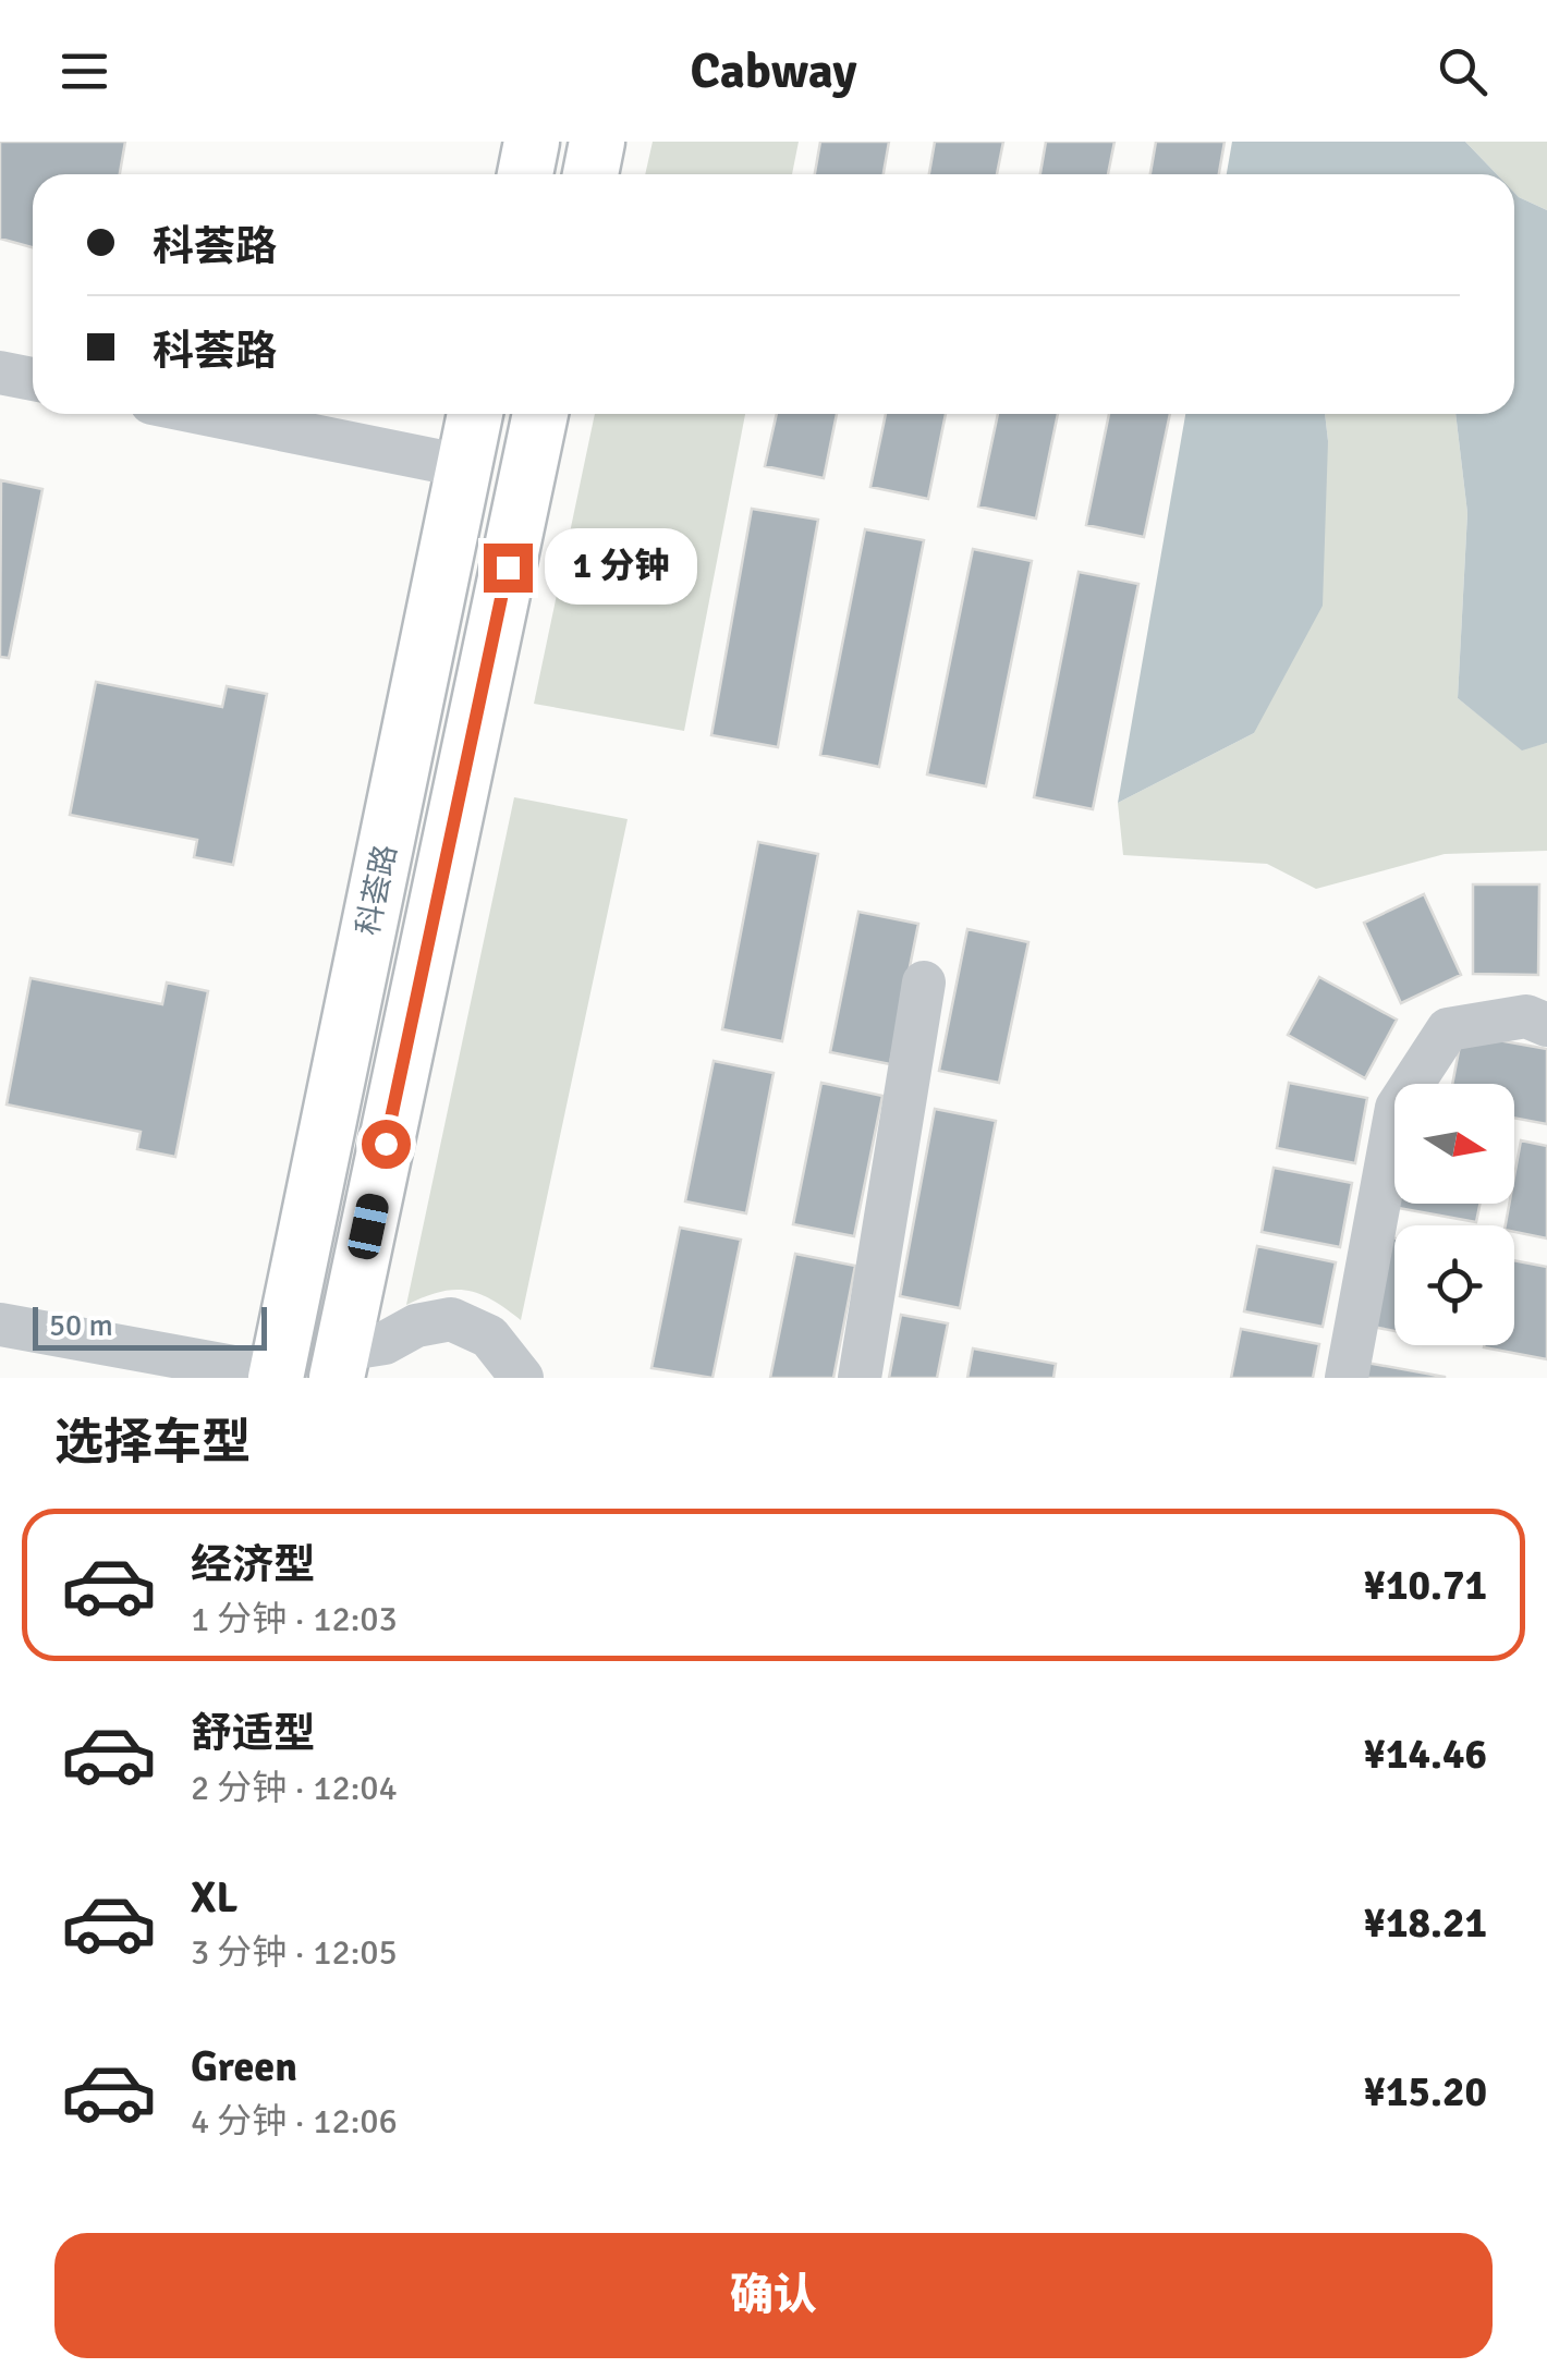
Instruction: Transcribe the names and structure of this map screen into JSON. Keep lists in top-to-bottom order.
{
  "streets": {
    "main road": ["科荟路"]
  },
  "scale_bar": "50 m",
  "north": "right",
  "page": {
    "header": "Cabway",
    "banner": ["科荟路", "科荟路"],
    "bubble": "1 分钟",
    "scale": "50 m",
    "heading": "选择车型",
    "list": [
      {
        "name": "经济型",
        "note": "1 分钟 · 12:03",
        "value": "¥10.71"
      },
      {
        "name": "舒适型",
        "note": "2 分钟 · 12:04",
        "value": "¥14.46"
      },
      {
        "name": "XL",
        "note": "3 分钟 · 12:05",
        "value": "¥18.21"
      },
      {
        "name": "Green",
        "note": "4 分钟 · 12:06",
        "value": "¥15.20"
      }
    ],
    "buttons": "确认"
  }
}
